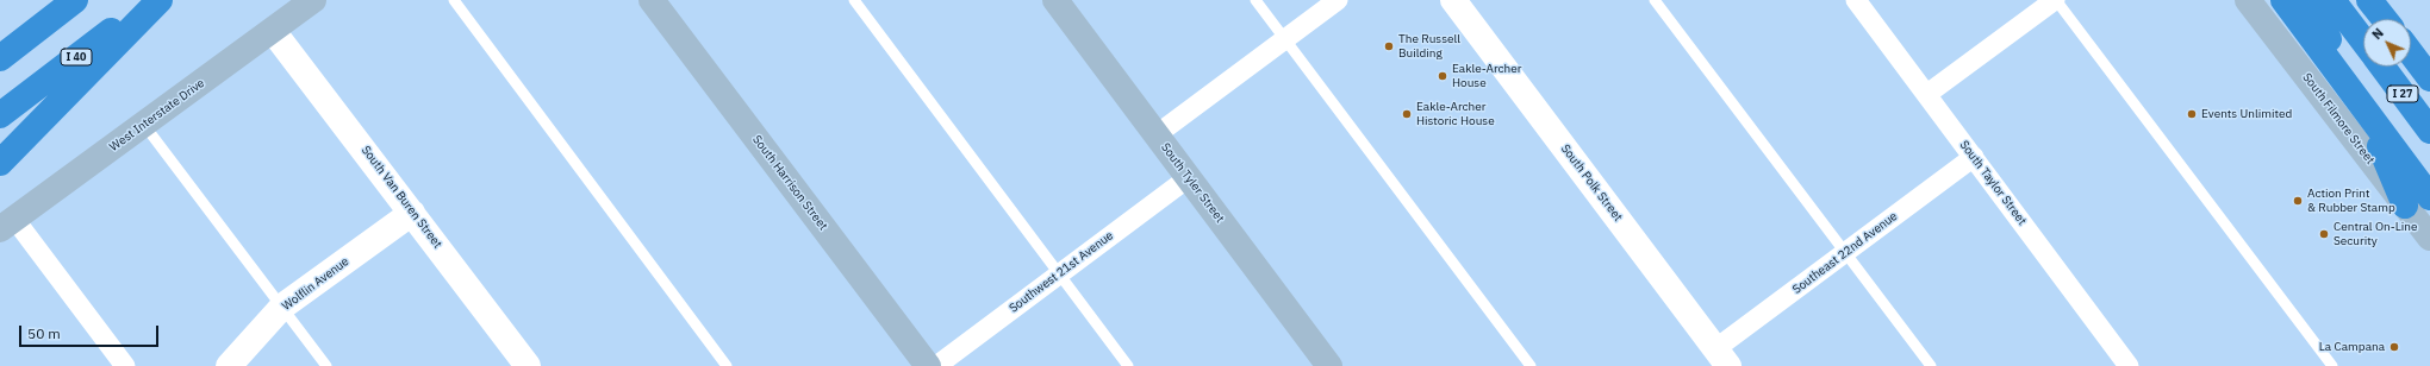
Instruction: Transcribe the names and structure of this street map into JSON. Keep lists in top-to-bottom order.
{
  "streets": {
    "highway": ["I 40", "I 27"],
    "main road": [
      "West Interstate Drive",
      "South Filmore Street",
      "South Harrison Street",
      "South Tyler Street"
    ],
    "street": [
      "South Polk Street",
      "South Taylor Street",
      "South Van Buren Street",
      "Southeast 22nd Avenue",
      "Southwest 21st Avenue",
      "Wolflin Avenue"
    ]
  },
  "crossings": [
    ["West Interstate Drive", "South Van Buren Street"],
    ["South Tyler Street", "Southwest 21st Avenue"],
    ["South Polk Street", "Southeast 22nd Avenue"],
    ["South Taylor Street", "Southeast 22nd Avenue"],
    ["South Van Buren Street", "Wolflin Avenue"]
  ],
  "places": [
    "The Russell Building",
    "Eakle-Archer House",
    "Eakle-Archer Historic House",
    "Events Unlimited",
    "Action Print & Rubber Stamp",
    "Central On-Line Security",
    "La Campana"
  ],
  "scale_bar": "50 m",
  "north": "top left"
}
